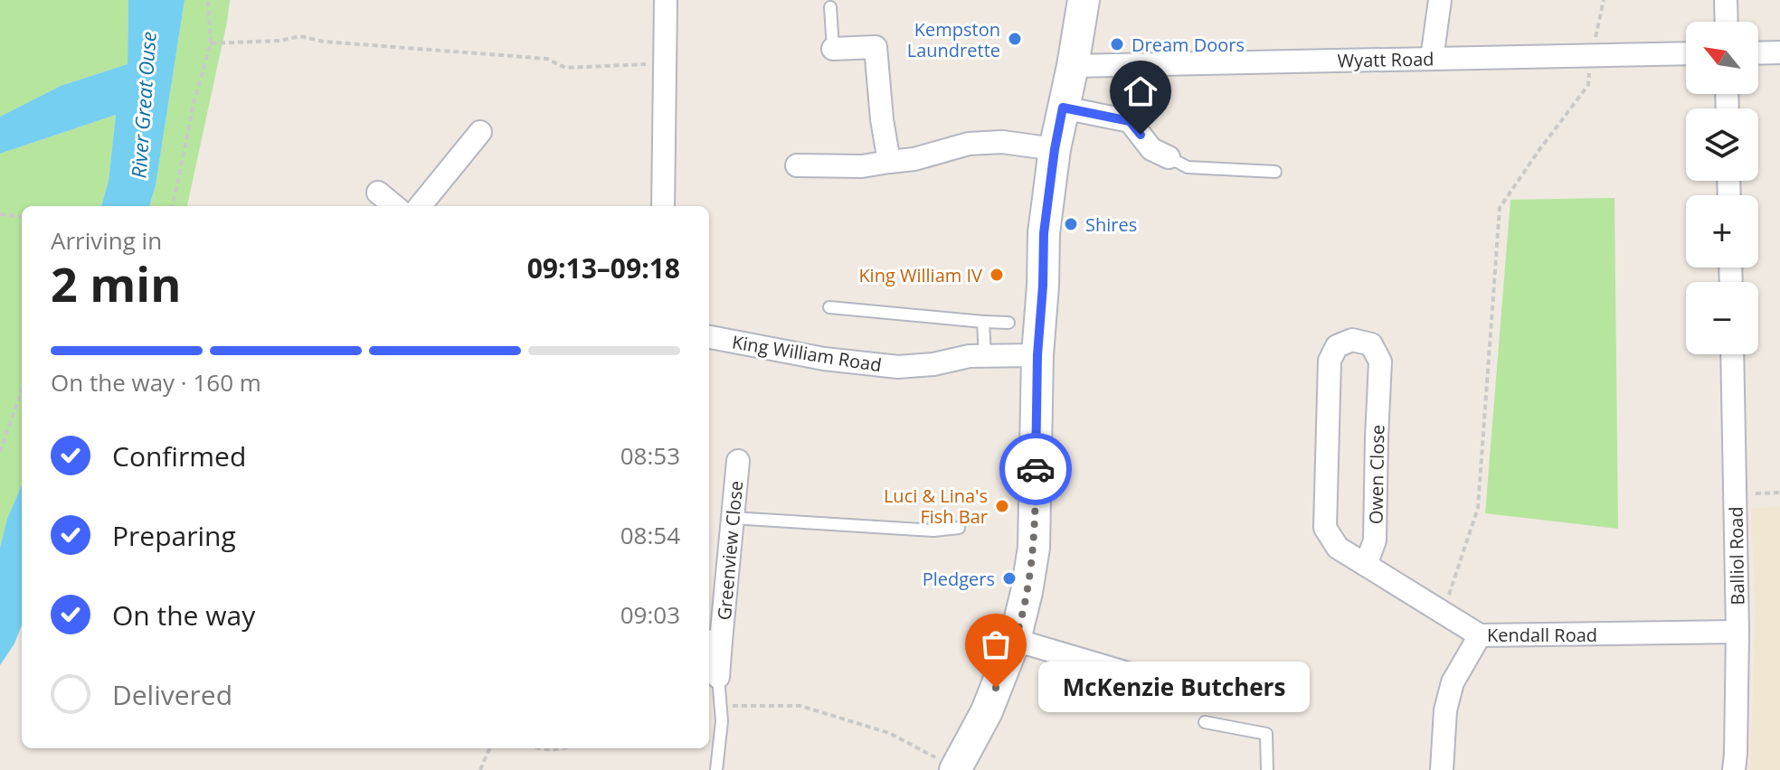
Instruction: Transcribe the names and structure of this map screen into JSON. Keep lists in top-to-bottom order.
{
  "streets": {
    "street": [
      "Wyatt Road",
      "King William Road",
      "Owen Close",
      "Greenview Close",
      "Balliol Road",
      "Kendall Road"
    ]
  },
  "crossings": [
    ["Owen Close", "Kendall Road"],
    ["Balliol Road", "Kendall Road"]
  ],
  "water": ["River Great Ouse"],
  "places": [
    "Kempston Laundrette",
    "Dream Doors",
    "Shires",
    "King William IV",
    "Luci & Lina's Fish Bar",
    "Pledgers",
    "McKenzie Butchers"
  ],
  "north": "top left",
  "page": {
    "map_buttons": ["+", "−"],
    "heading": ["2 min", "Arriving in", "09:13–09:18"],
    "bar": "On the way · 160 m",
    "list": [
      ["Confirmed", "08:53"],
      ["Preparing", "08:54"],
      ["On the way", "09:03"],
      "Delivered"
    ],
    "bubble": "McKenzie Butchers"
  }
}
